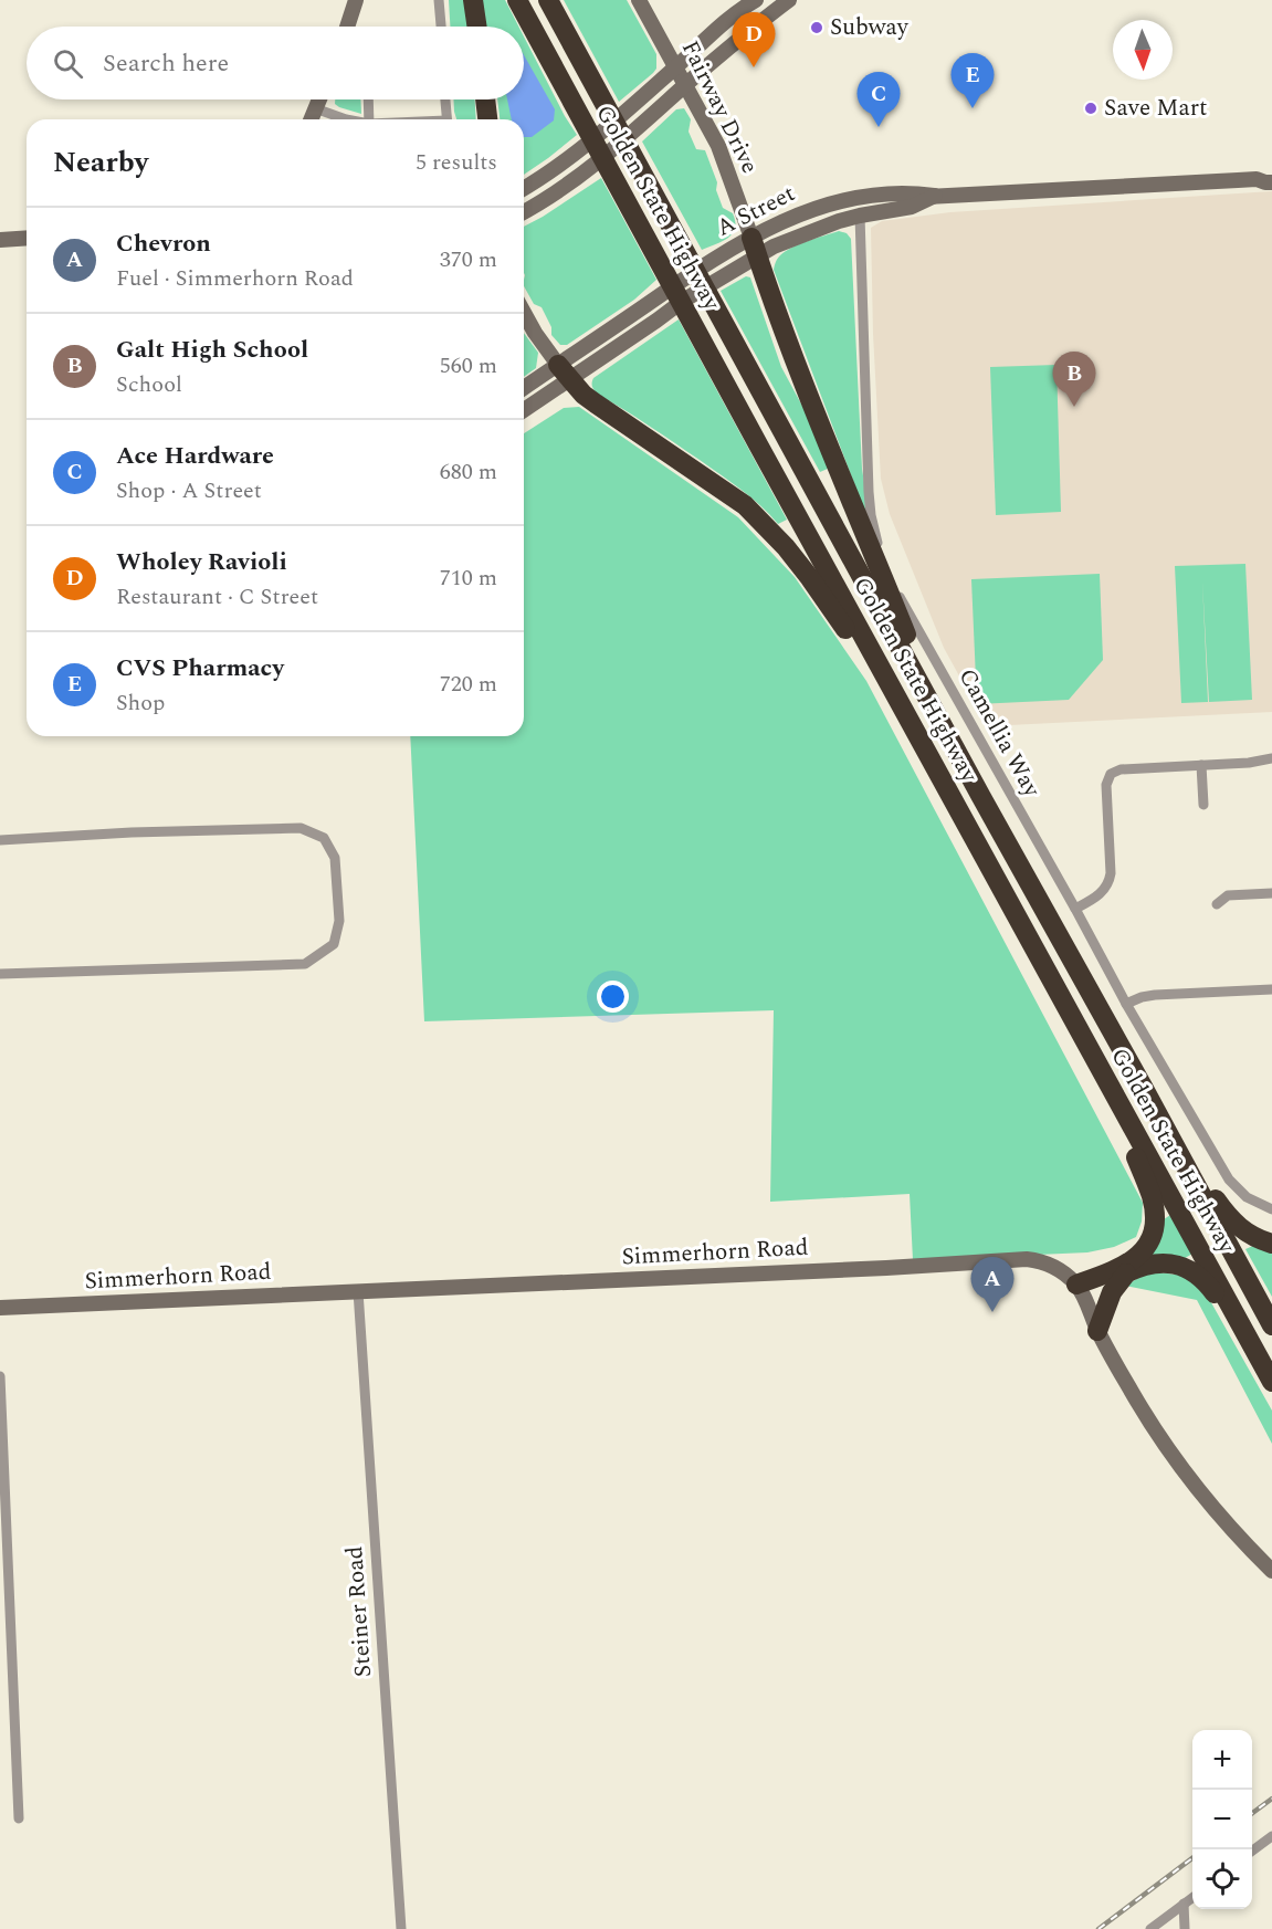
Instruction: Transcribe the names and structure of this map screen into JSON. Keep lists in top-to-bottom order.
{
  "streets": {
    "highway": ["Golden State Highway"],
    "street": [
      "Fairway Drive",
      "A Street",
      "Camellia Way",
      "Simmerhorn Road",
      "Steiner Road"
    ]
  },
  "crossings": [
    ["Fairway Drive", "A Street"],
    ["A Street", "Camellia Way"],
    ["Simmerhorn Road", "Steiner Road"]
  ],
  "places": ["Subway", "Save Mart"],
  "north": "bottom",
  "page": {
    "pins": [
      "D",
      "E",
      "C",
      "B",
      "A"
    ],
    "search": "Search here",
    "heading": ["Nearby", "5 results"],
    "list": [
      {
        "mark": "A",
        "name": "Chevron",
        "note": "Fuel · Simmerhorn Road",
        "value": "370 m"
      },
      {
        "mark": "B",
        "name": "Galt High School",
        "note": "School",
        "value": "560 m"
      },
      {
        "mark": "C",
        "name": "Ace Hardware",
        "note": "Shop · A Street",
        "value": "680 m"
      },
      {
        "mark": "D",
        "name": "Wholey Ravioli",
        "note": "Restaurant · C Street",
        "value": "710 m"
      },
      {
        "mark": "E",
        "name": "CVS Pharmacy",
        "note": "Shop",
        "value": "720 m"
      }
    ],
    "map_buttons": ["+", "−"]
  }
}
